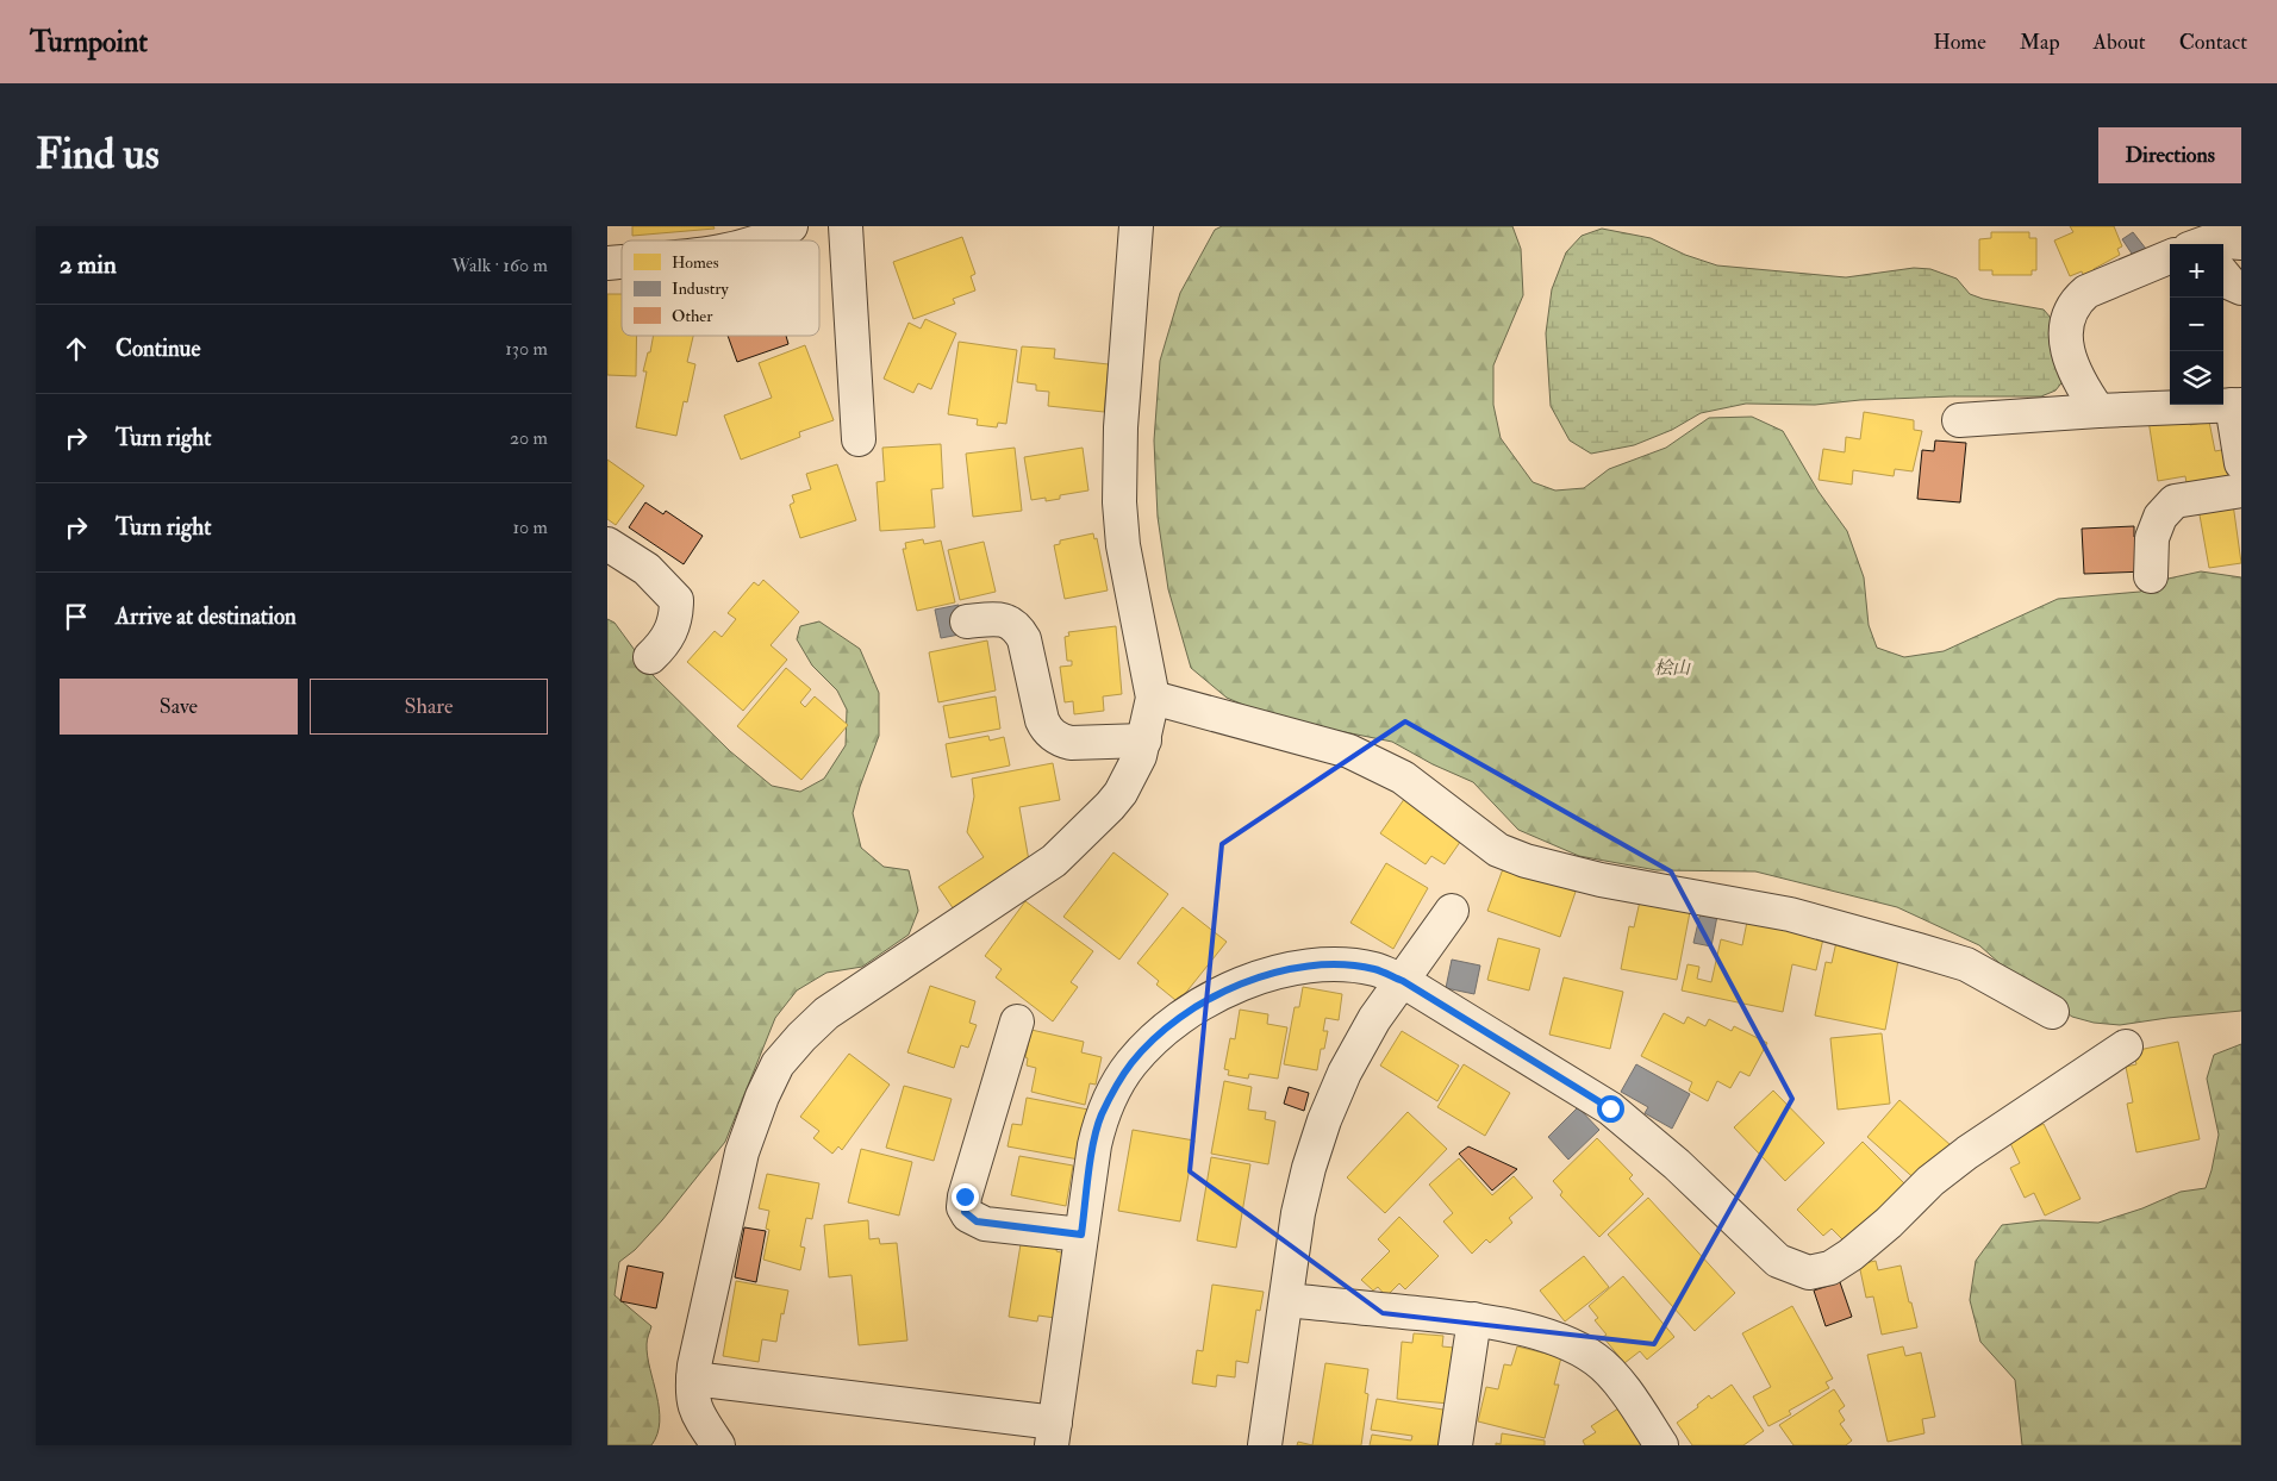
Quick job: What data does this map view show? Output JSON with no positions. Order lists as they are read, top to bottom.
{
  "parks": ["桧山"],
  "legend": ["Homes", "Industry", "Other"],
  "page": {
    "header": "Turnpoint",
    "nav": [
      "Home",
      "Map",
      "About",
      "Contact"
    ],
    "buttons": [
      "Directions",
      ["Save", "Share"]
    ],
    "title": "Find us",
    "heading": ["2 min", "Walk · 160 m"],
    "map_buttons": ["+", "−"],
    "list": [
      ["Continue", "130 m"],
      ["Turn right", "20 m"],
      ["Turn right", "10 m"],
      "Arrive at destination"
    ]
  }
}
